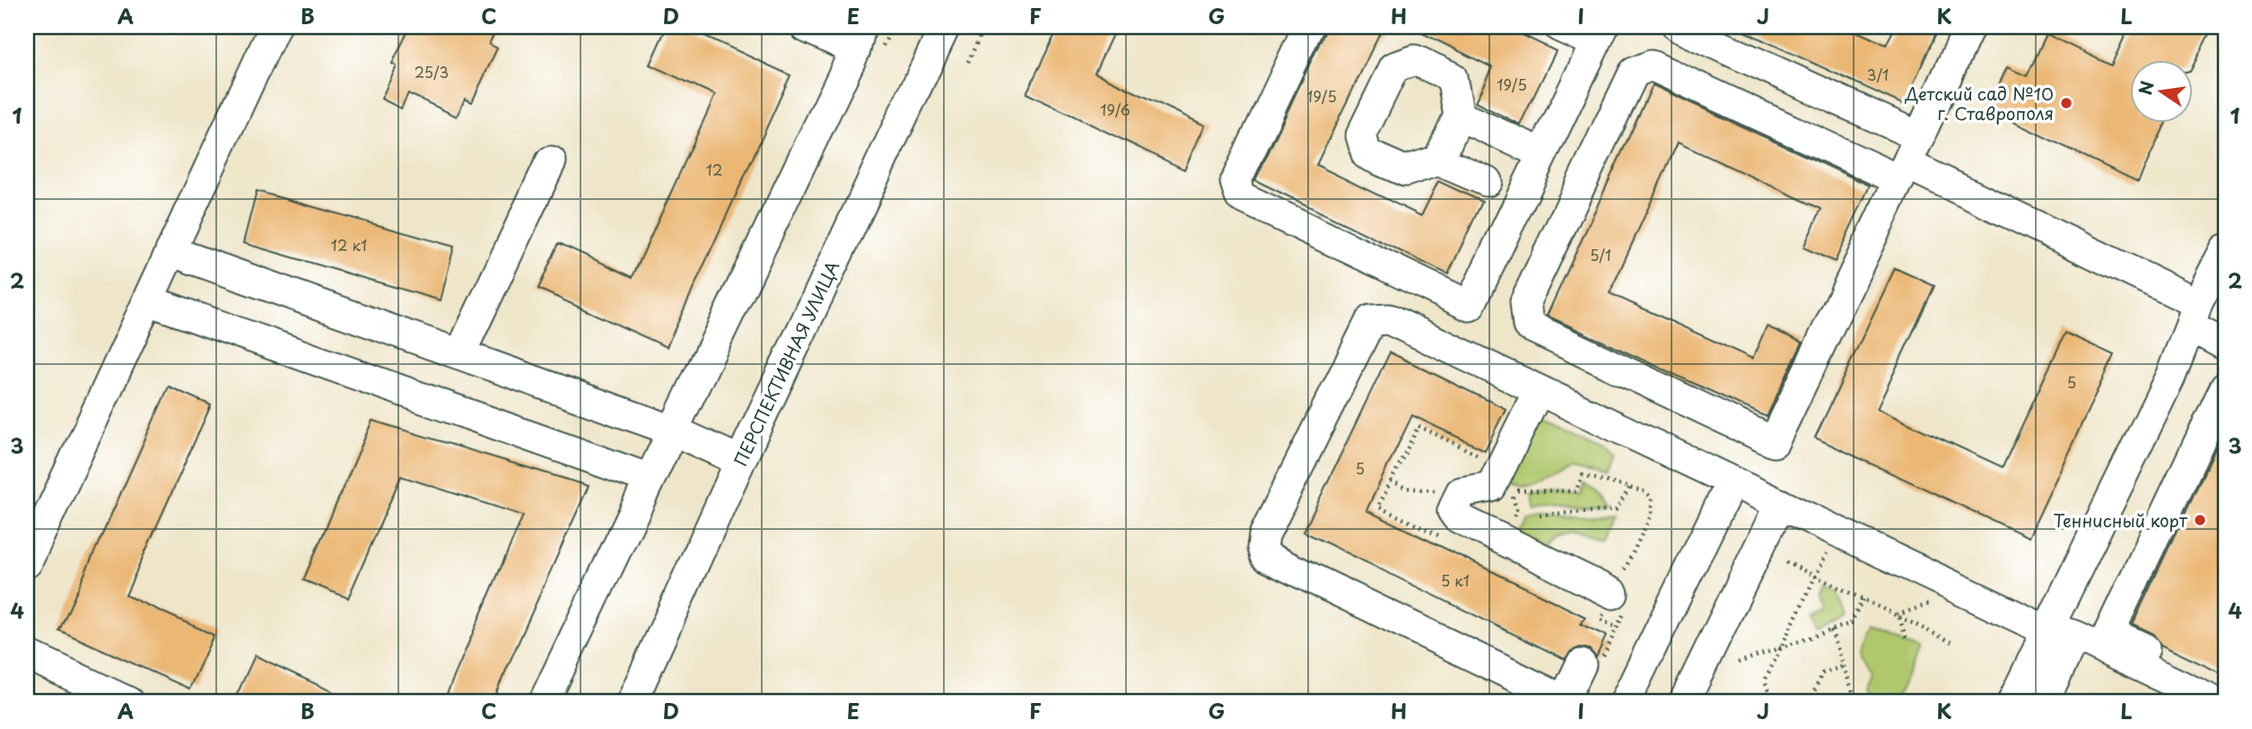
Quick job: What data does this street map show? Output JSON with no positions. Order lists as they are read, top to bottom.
{
  "streets": {
    "street": ["ПЕРСПЕКТИВНАЯ УЛИЦА"]
  },
  "places": ["Детский сад №10 г. Ставрополя", "Теннисный корт"],
  "house_numbers": [
    "25/3",
    "3/1",
    "19/5",
    "19/5",
    "19/6",
    "12",
    "12 к1",
    "5/1",
    "5",
    "5",
    "5 к1"
  ],
  "north": "left",
  "grid": {
    "columns": [
      "A",
      "B",
      "C",
      "D",
      "E",
      "F",
      "G",
      "H",
      "I",
      "J",
      "K",
      "L"
    ],
    "rows": [
      "1",
      "2",
      "3",
      "4"
    ]
  }
}
